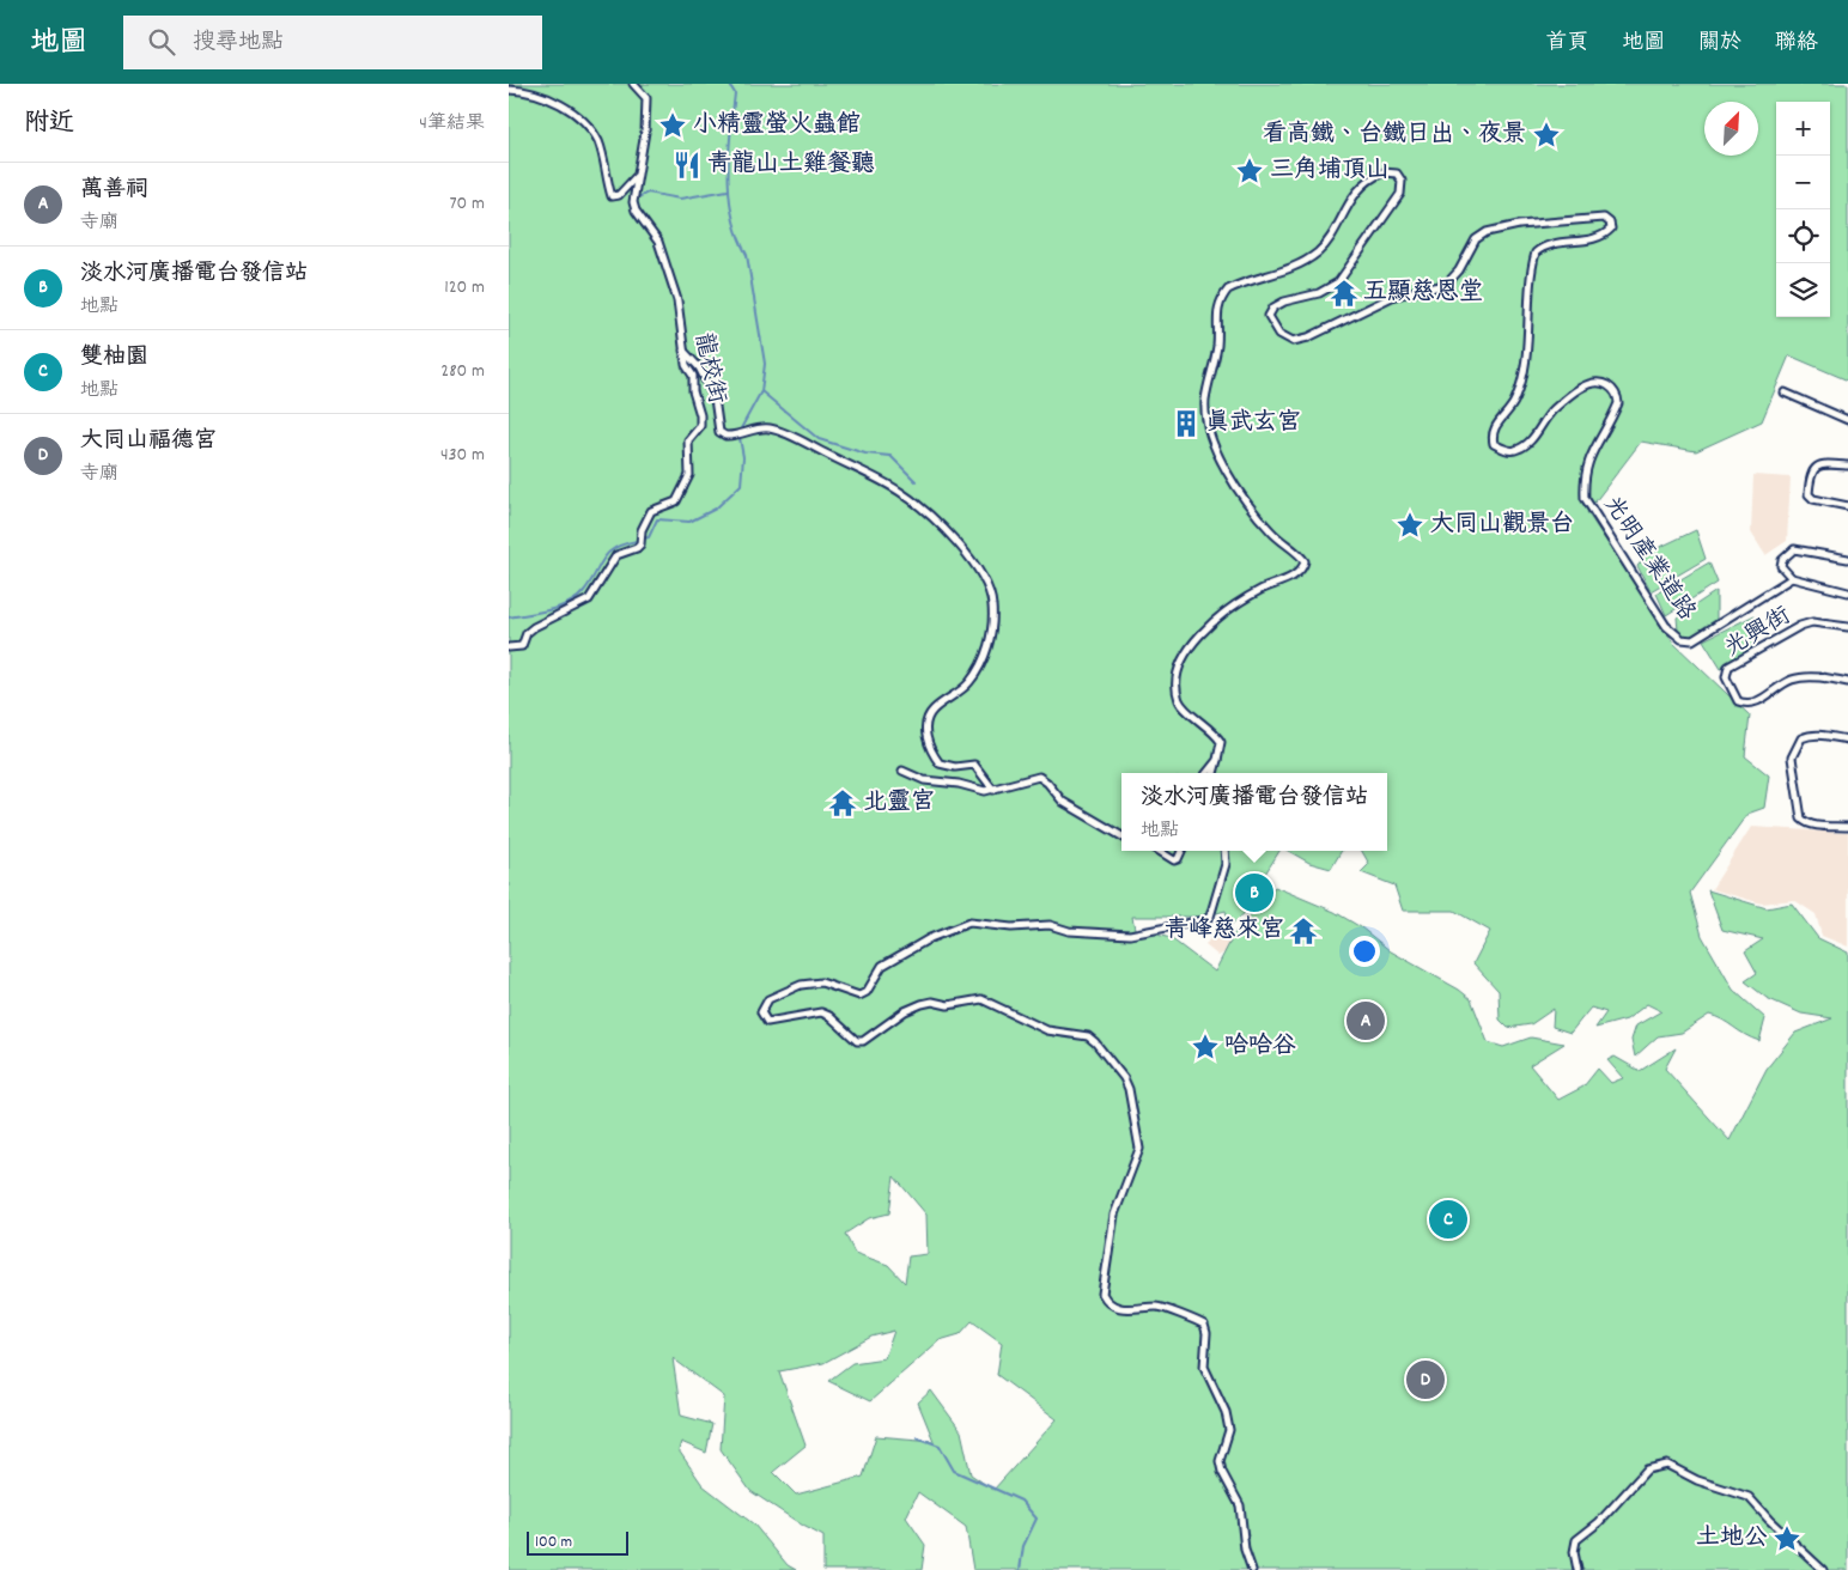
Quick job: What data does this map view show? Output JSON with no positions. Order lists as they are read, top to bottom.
{
  "streets": {
    "street": ["龍校街", "光明產業道路", "光興街"]
  },
  "crossings": [
    ["光明產業道路", "光興街"]
  ],
  "places": {
    "place": [
      "小精靈螢火蟲館",
      "看高鐵、台鐵日出、夜景",
      "三角埔頂山",
      "大同山觀景台",
      "哈哈谷",
      "土地公"
    ],
    "restaurant": ["青龍山土雞餐聽"],
    "temple": ["五顯慈恩堂", "北靈宮", "青峰慈來宮"],
    "building": ["真武玄宮"]
  },
  "scale_bar": "100 m",
  "north": "top right",
  "page": {
    "header": "地圖",
    "search": "搜尋地點",
    "nav": [
      "首頁",
      "地圖",
      "關於",
      "聯絡"
    ],
    "heading": ["附近", "4筆結果"],
    "map_buttons": ["+", "−"],
    "list": [
      {
        "mark": "A",
        "name": "萬善祠",
        "note": "寺廟",
        "value": "70 m"
      },
      {
        "mark": "B",
        "name": "淡水河廣播電台發信站",
        "note": "地點",
        "value": "120 m"
      },
      {
        "mark": "C",
        "name": "雙柚園",
        "note": "地點",
        "value": "280 m"
      },
      {
        "mark": "D",
        "name": "大同山福德宮",
        "note": "寺廟",
        "value": "430 m"
      }
    ],
    "popup": ["淡水河廣播電台發信站", "地點"],
    "pins": [
      "B",
      "A",
      "C",
      "D"
    ],
    "scale": "100 m"
  }
}
